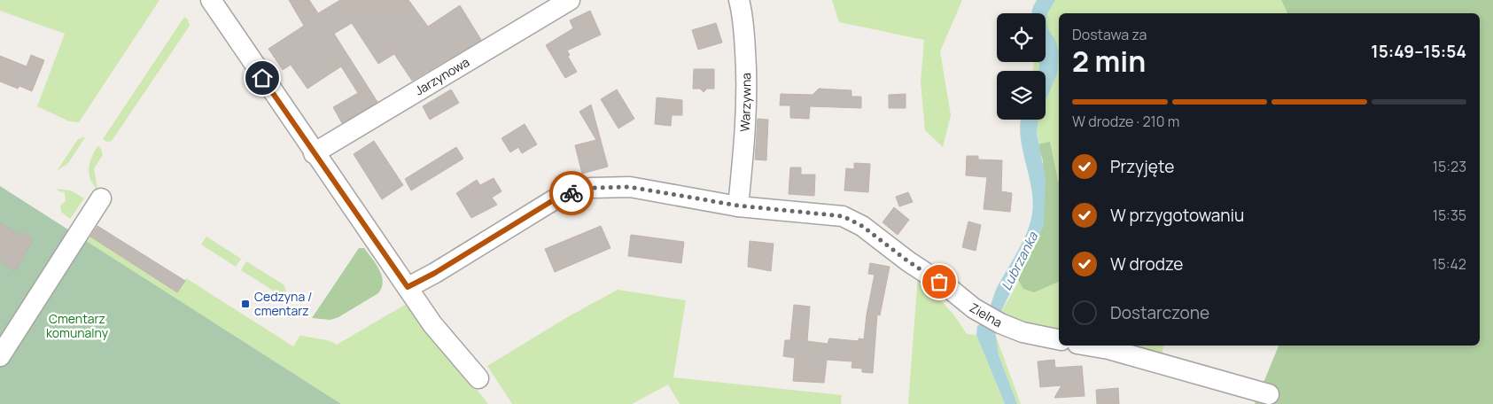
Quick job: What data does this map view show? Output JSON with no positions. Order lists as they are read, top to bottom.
{
  "streets": {
    "street": ["Jarzynowa", "Warzywna", "Zielna"]
  },
  "crossings": [
    ["Warzywna", "Zielna"]
  ],
  "water": ["Lubrzanka"],
  "parks": ["Cmentarz komunalny"],
  "places": {
    "transit": ["Cedzyna / cmentarz"]
  },
  "page": {
    "heading": ["2 min", "Dostawa za", "15:49–15:54"],
    "bar": "W drodze · 210 m",
    "list": [
      ["Przyjęte", "15:23"],
      ["W przygotowaniu", "15:35"],
      ["W drodze", "15:42"],
      "Dostarczone"
    ]
  }
}
